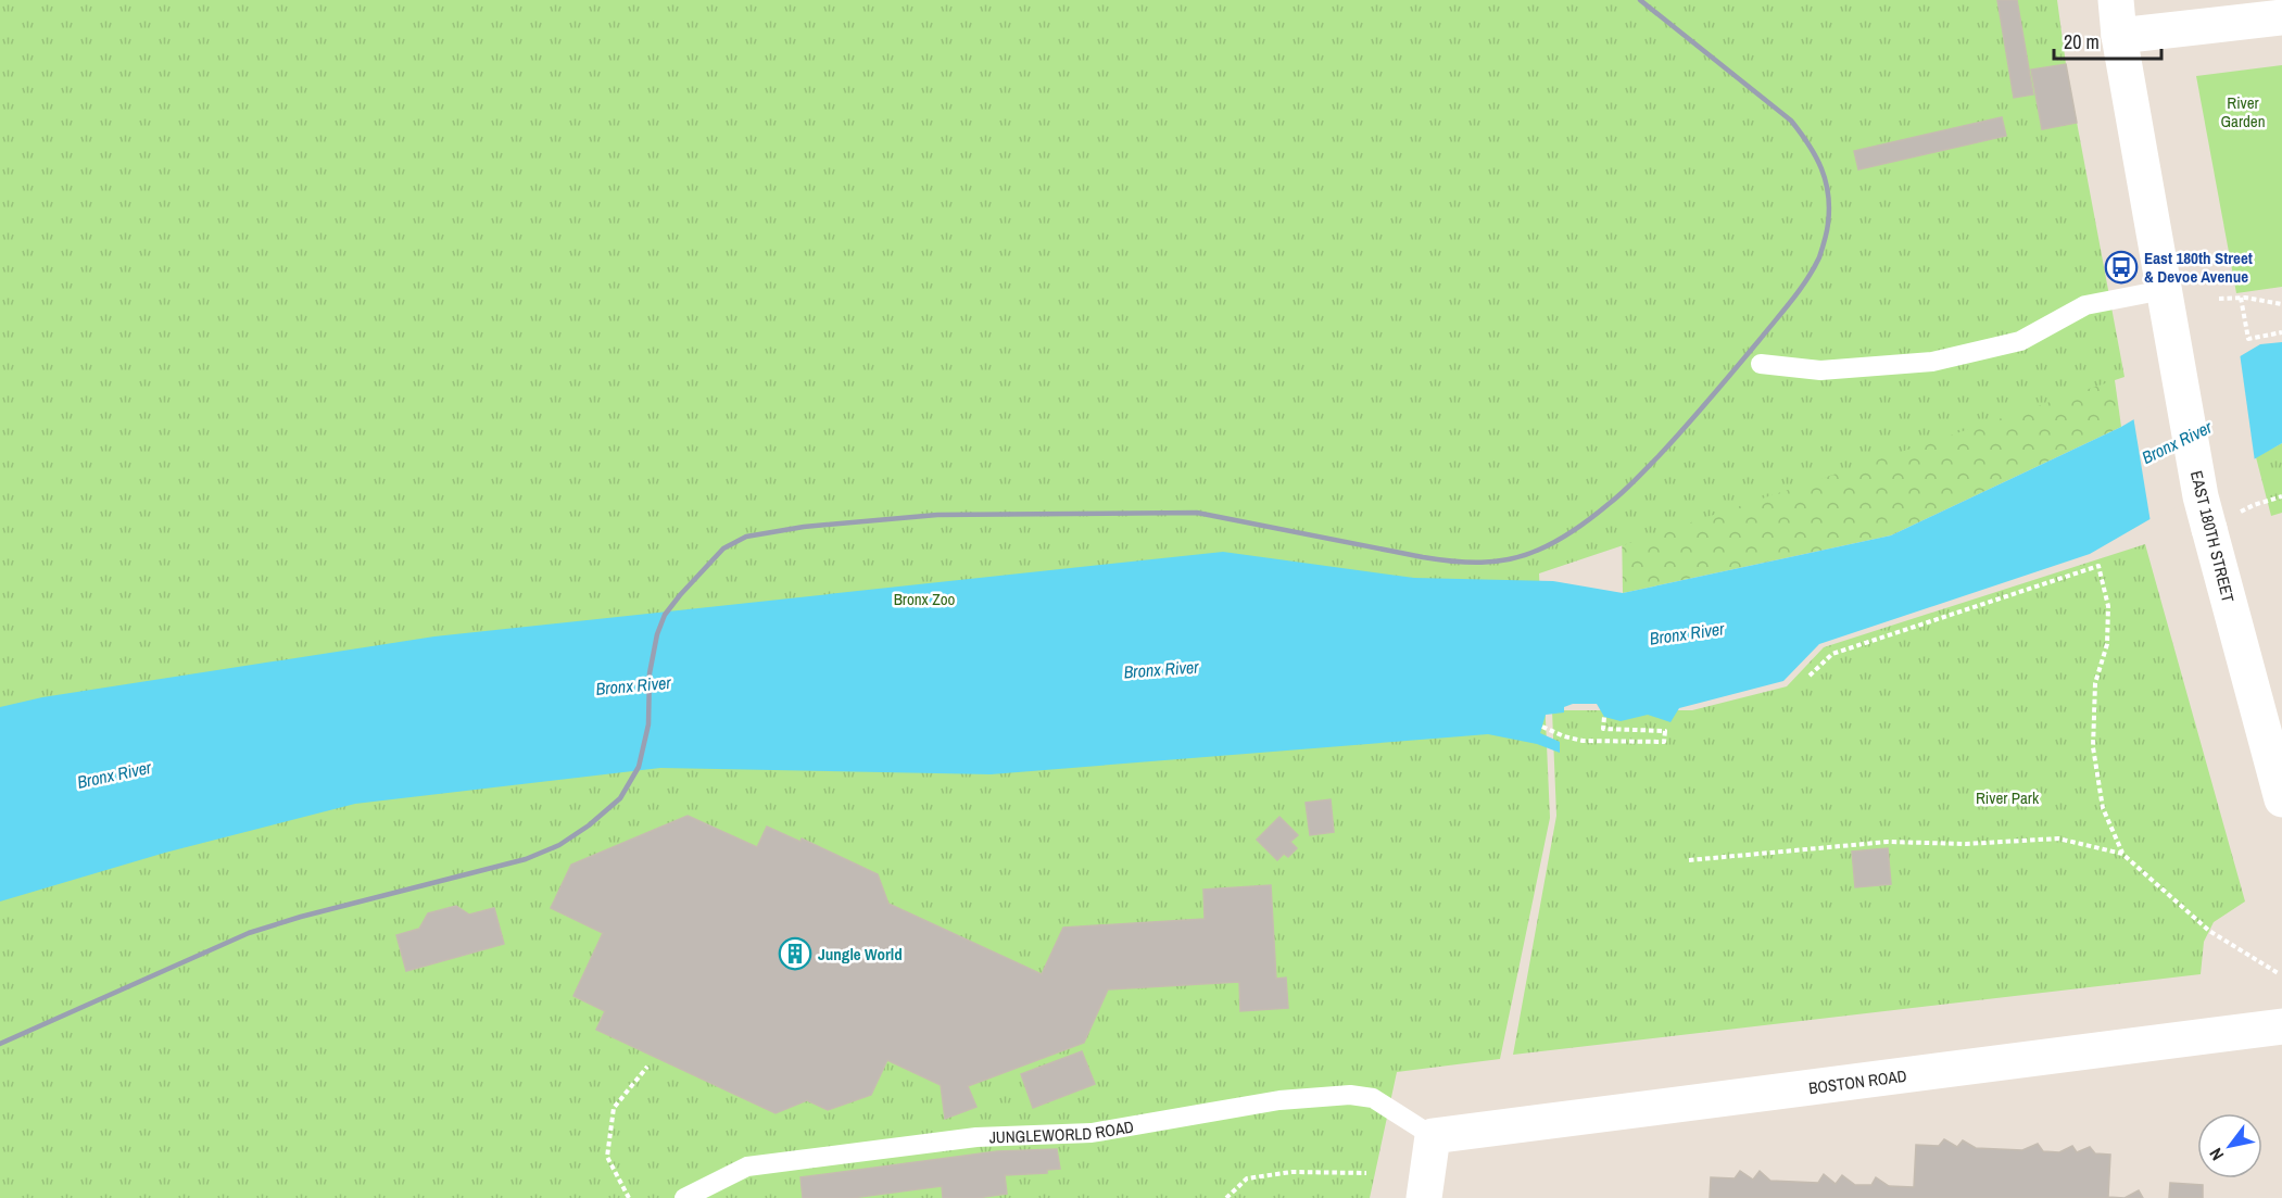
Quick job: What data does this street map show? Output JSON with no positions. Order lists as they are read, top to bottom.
{
  "streets": {
    "street": ["EAST 180TH STREET", "BOSTON ROAD"],
    "lane": ["JUNGLEWORLD ROAD"]
  },
  "crossings": [
    ["BOSTON ROAD", "JUNGLEWORLD ROAD"]
  ],
  "water": ["Bronx River"],
  "parks": ["River Garden", "Bronx Zoo", "River Park"],
  "places": {
    "bus stop": ["East 180th Street & Devoe Avenue"],
    "building": ["Jungle World"]
  },
  "scale_bar": "20 m",
  "north": "bottom left"
}
